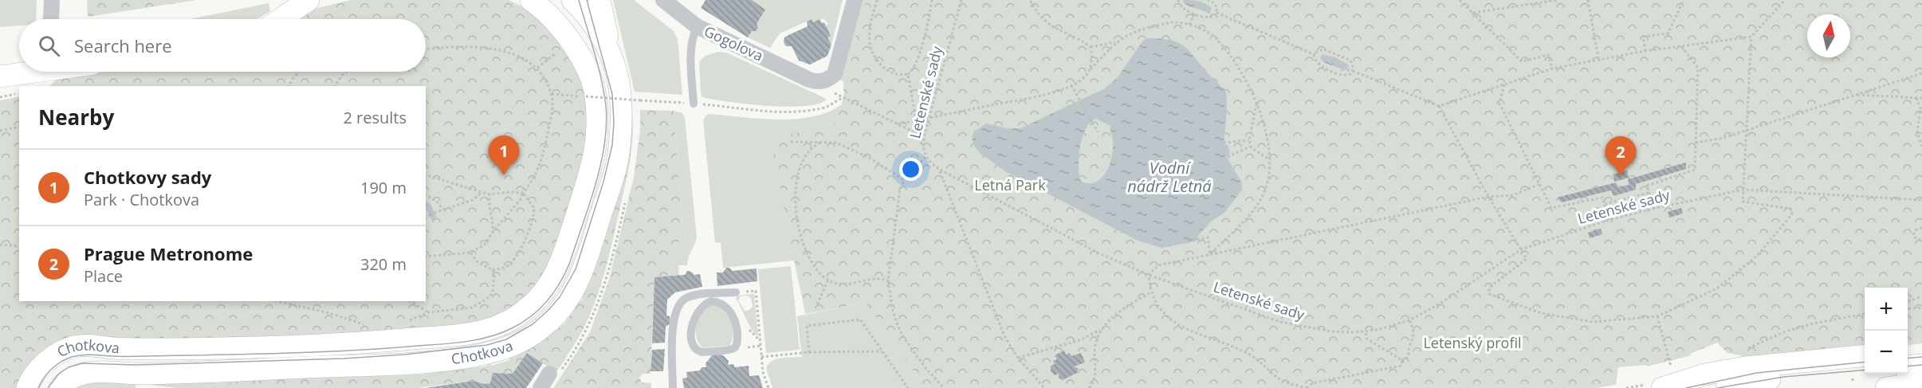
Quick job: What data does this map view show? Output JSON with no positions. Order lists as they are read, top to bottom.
{
  "streets": {
    "main road": ["Chotkova"],
    "street": ["Gogolova"],
    "path": ["Letenské sady"]
  },
  "water": ["Vodní nádrž Letná"],
  "parks": ["Letná Park", "Letenský profil"],
  "north": "top",
  "page": {
    "search": "Search here",
    "heading": ["Nearby", "2 results"],
    "pins": ["1", "2"],
    "list": [
      {
        "mark": "1",
        "name": "Chotkovy sady",
        "note": "Park · Chotkova",
        "value": "190 m"
      },
      {
        "mark": "2",
        "name": "Prague Metronome",
        "note": "Place",
        "value": "320 m"
      }
    ],
    "map_buttons": ["+", "−"]
  }
}
